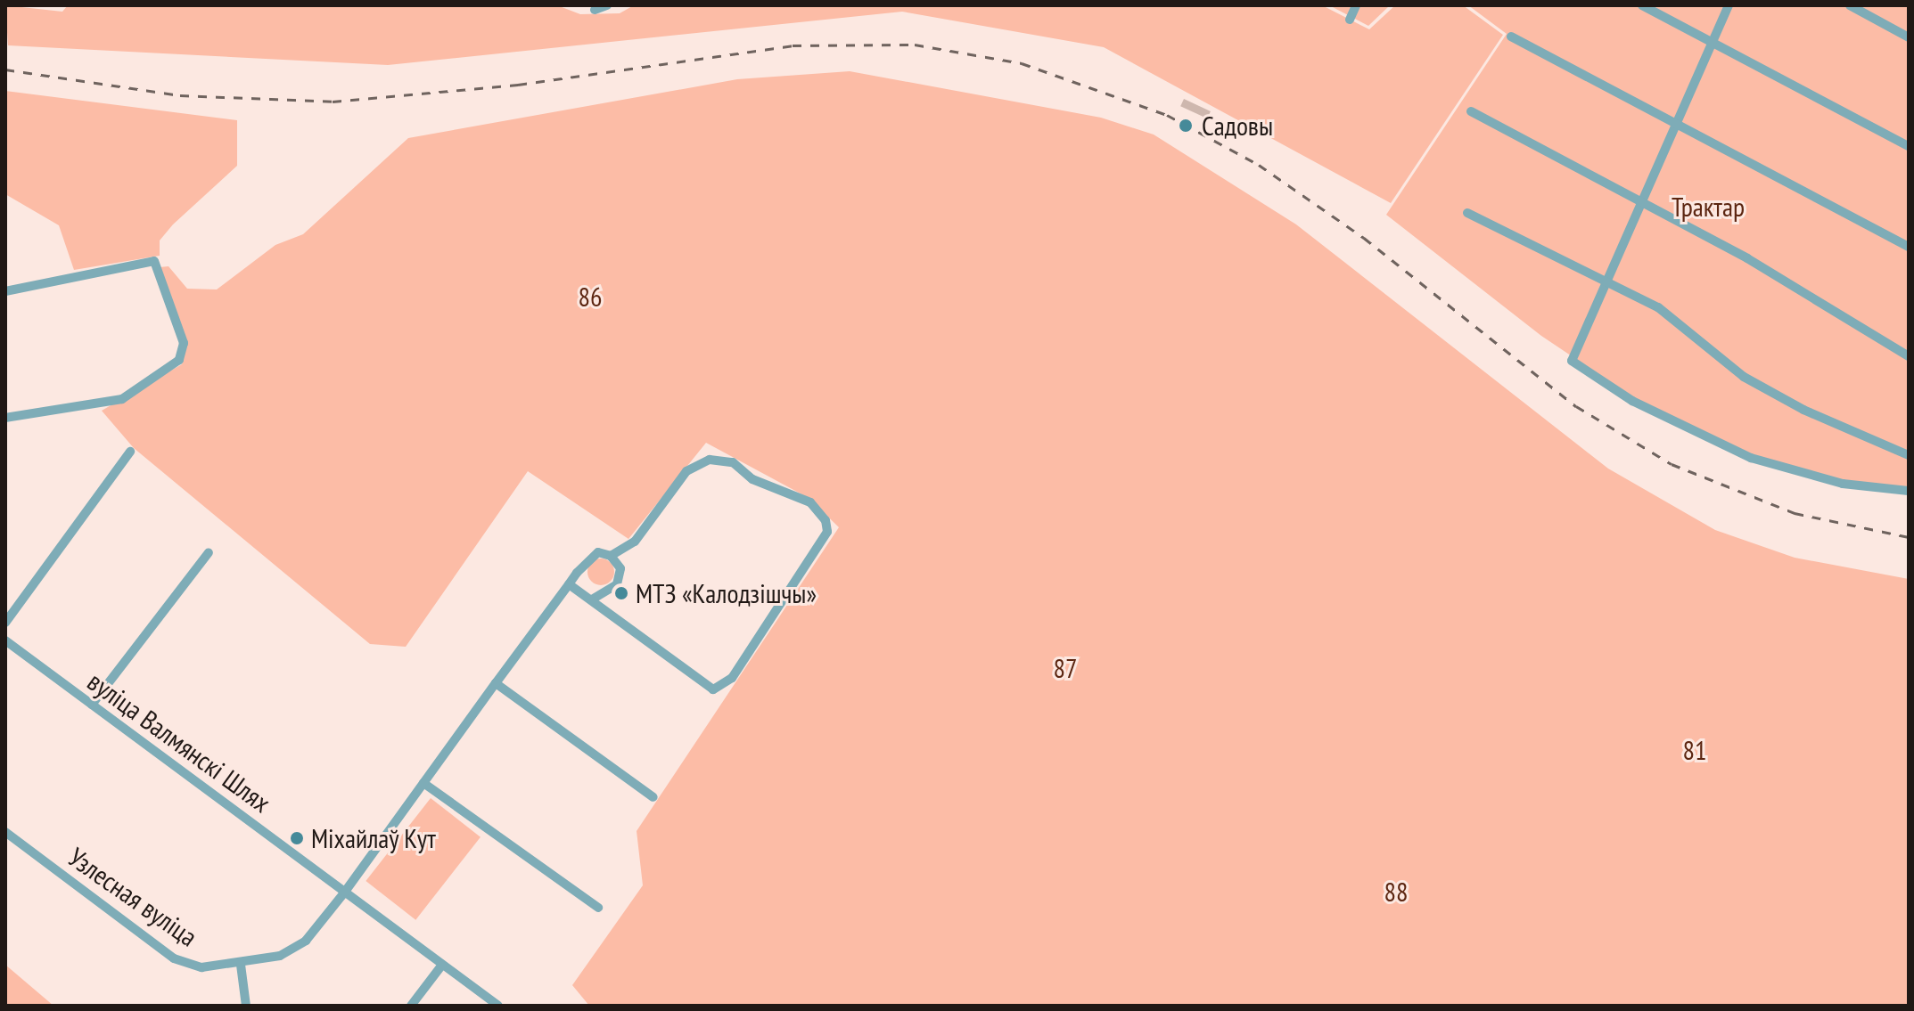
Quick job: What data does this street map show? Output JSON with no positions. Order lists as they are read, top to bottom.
{
  "streets": {
    "street": ["вуліца Валмянскі Шлях", "Узлесная вуліца"]
  },
  "crossings": [
    ["вуліца Валмянскі Шлях", "Узлесная вуліца"]
  ],
  "parks": [
    "Трактар",
    "86",
    "87",
    "81",
    "88"
  ],
  "places": ["Садовы", "МТЗ «Калодзішчы»", "Міхайлаў Кут"]
}
